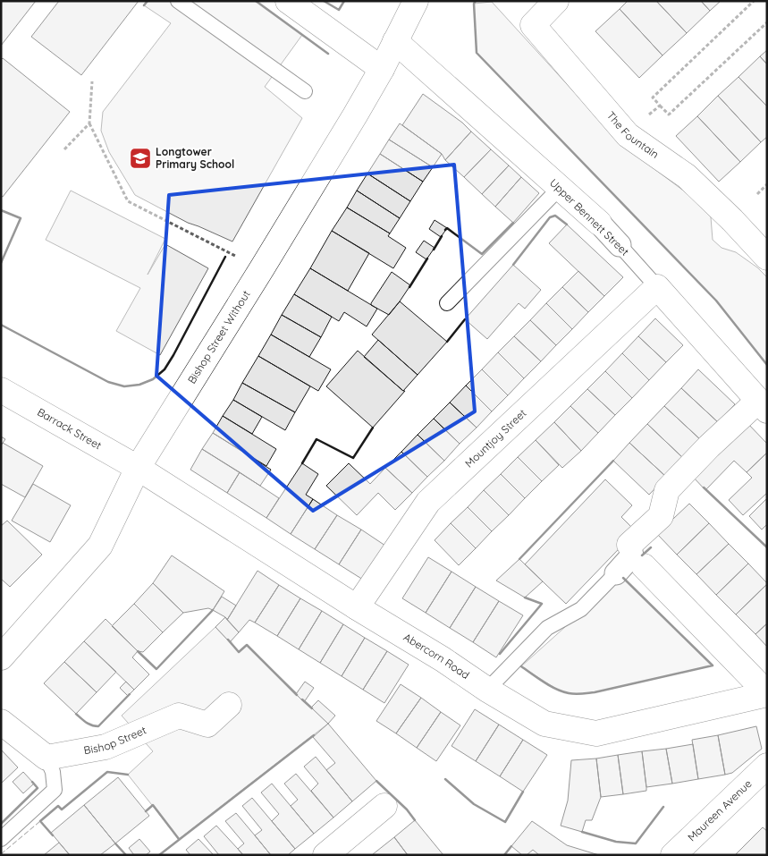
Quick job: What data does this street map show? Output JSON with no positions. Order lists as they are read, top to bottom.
{
  "streets": {
    "street": [
      "The Fountain",
      "Upper Bennett Street",
      "Bishop Street Without",
      "Barrack Street",
      "Mountjoy Street",
      "Abercorn Road",
      "Bishop Street",
      "Maureen Avenue"
    ]
  },
  "crossings": [
    ["Upper Bennett Street", "Bishop Street Without"],
    ["Upper Bennett Street", "Mountjoy Street"],
    ["Bishop Street Without", "Barrack Street"],
    ["Bishop Street Without", "Abercorn Road"],
    ["Barrack Street", "Abercorn Road"],
    ["Mountjoy Street", "Abercorn Road"]
  ],
  "places": {
    "school or university": ["Longtower Primary School"]
  }
}
